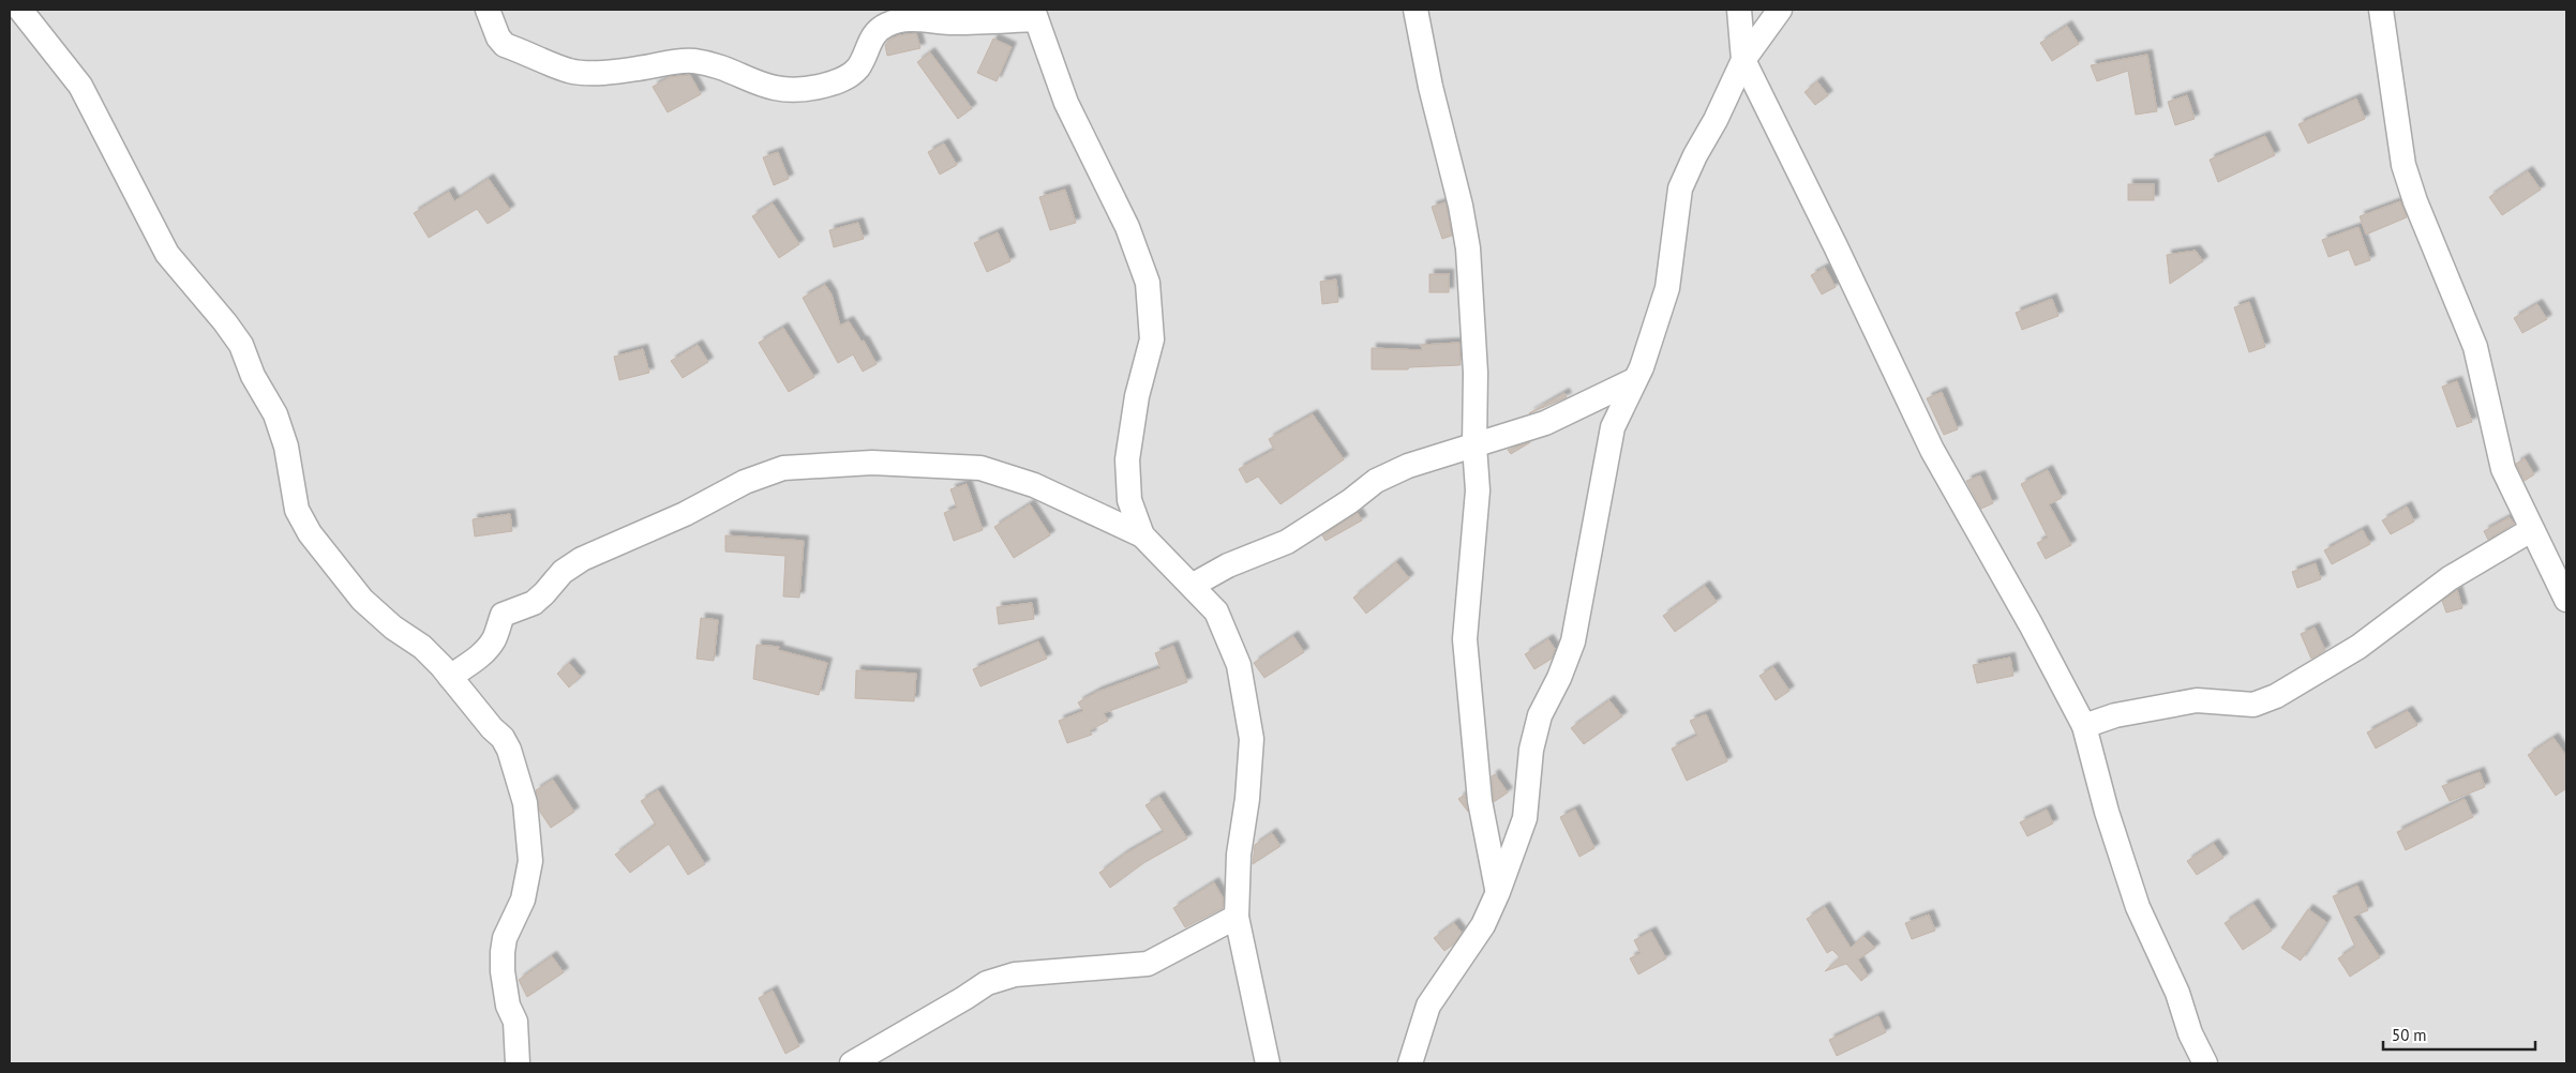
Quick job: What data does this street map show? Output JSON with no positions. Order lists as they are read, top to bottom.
{
  "scale_bar": "50 m"
}
